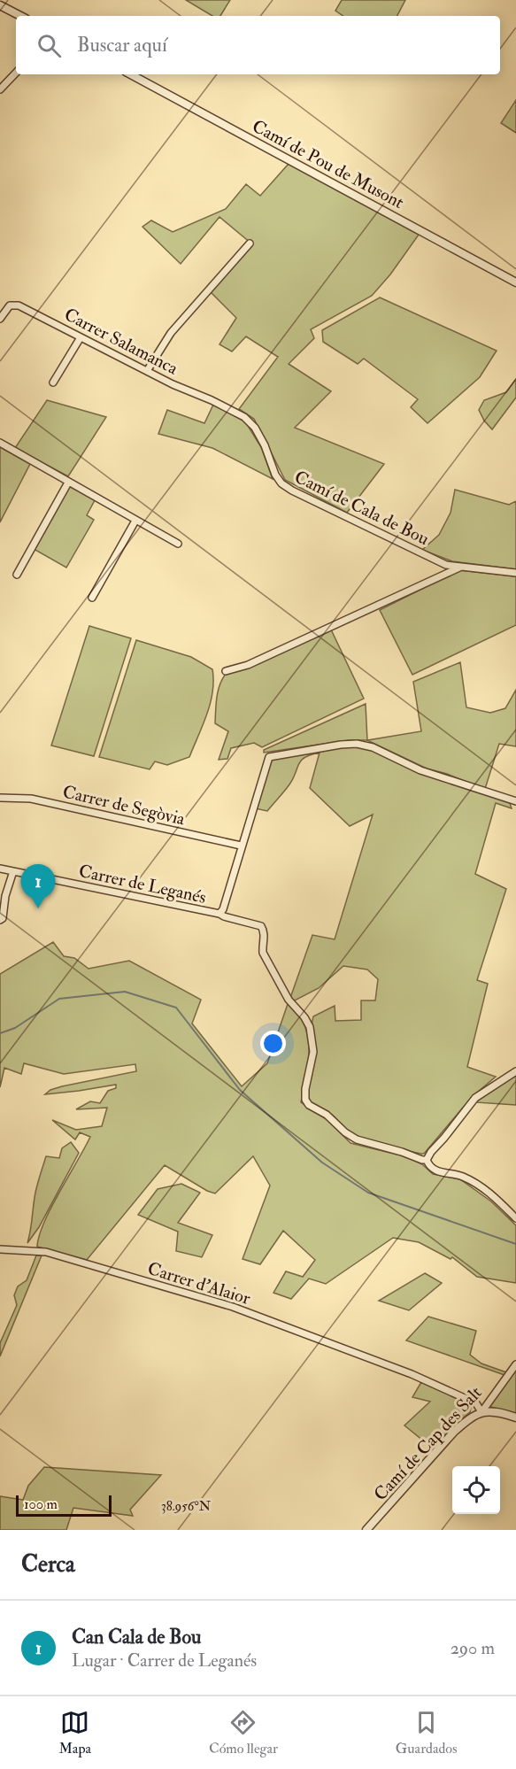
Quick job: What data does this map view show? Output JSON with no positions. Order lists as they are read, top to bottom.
{
  "streets": {
    "street": [
      "Camí de Pou de Musont",
      "Carrer Salamanca",
      "Camí de Cala de Bou",
      "Carrer de Segòvia",
      "Carrer de Leganés",
      "Carrer d'Alaior",
      "Camí de Cap des Salt"
    ]
  },
  "crossings": [
    ["Carrer Salamanca", "Camí de Cala de Bou"],
    ["Carrer d'Alaior", "Camí de Cap des Salt"]
  ],
  "scale_bar": "100 m",
  "page": {
    "search": "Buscar aquí",
    "pins": "1",
    "scale": "100 m",
    "heading": "Cerca",
    "list": [
      {
        "mark": "1",
        "name": "Can Cala de Bou",
        "note": "Lugar · Carrer de Leganés",
        "value": "290 m"
      }
    ],
    "nav": ["Mapa", "Cómo llegar", "Guardados"]
  },
  "coordinates": ["38.956°N"]
}
